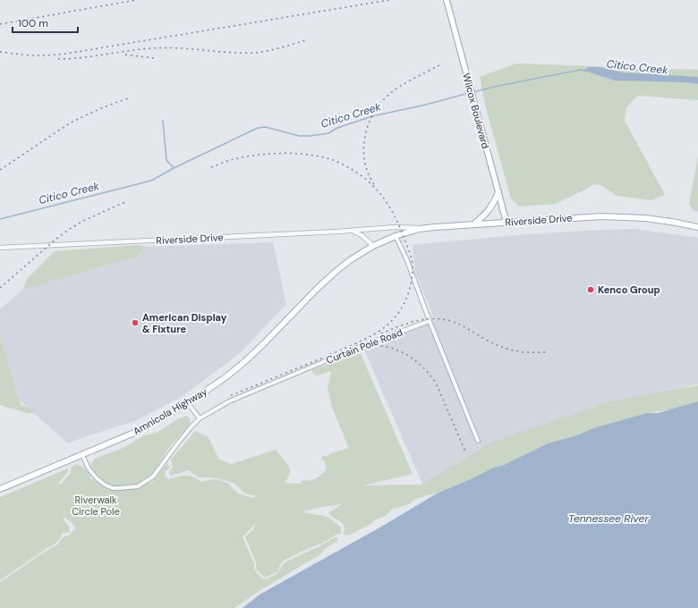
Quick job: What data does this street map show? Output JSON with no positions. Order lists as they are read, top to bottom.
{
  "streets": {
    "main road": ["Wilcox Boulevard", "Riverside Drive", "Amnicola Highway"],
    "street": ["Curtain Pole Road"]
  },
  "crossings": [
    ["Wilcox Boulevard", "Riverside Drive"],
    ["Riverside Drive", "Amnicola Highway"],
    ["Curtain Pole Road", "Amnicola Highway"]
  ],
  "water": ["Citico Creek", "Tennessee River"],
  "parks": ["Riverwalk Circle Pole"],
  "places": ["Kenco Group", "American Display & Fixture"],
  "scale_bar": "100 m"
}
